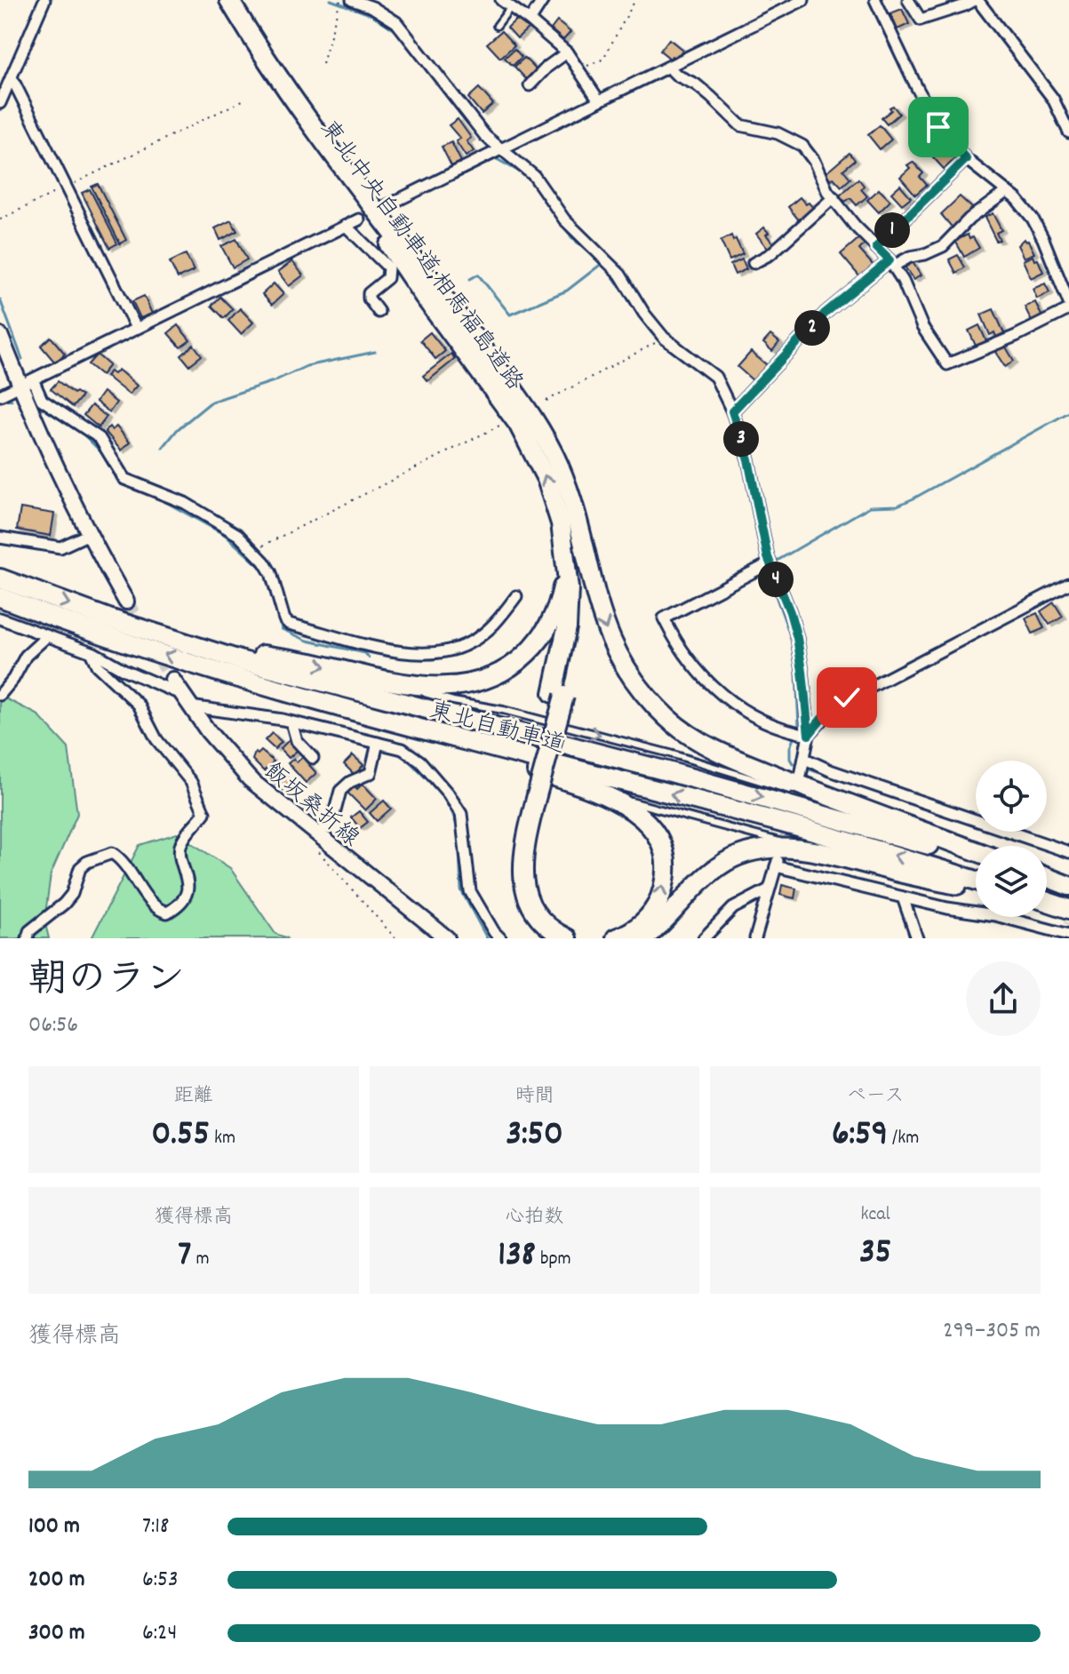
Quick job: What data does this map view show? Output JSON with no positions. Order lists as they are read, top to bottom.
{
  "streets": {
    "highway": ["東北中央自動車道;相馬福島道路", "東北自動車道"],
    "main road": ["飯坂桑折線"]
  },
  "page": {
    "pins": [
      "1",
      "2",
      "3",
      "4"
    ],
    "heading": ["朝のラン", "06:56"],
    "stats": [
      ["距離", "0.55 km"],
      ["時間", "3:50"],
      ["ペース", "6:59 /km"],
      ["獲得標高", "7 m"],
      ["心拍数", "138 bpm"],
      ["kcal", "35"]
    ],
    "chart": ["獲得標高", "299–305 m"],
    "list": [
      {
        "name": "100 m",
        "note": "7:18"
      },
      {
        "name": "200 m",
        "note": "6:53"
      },
      {
        "name": "300 m",
        "note": "6:24"
      }
    ]
  }
}
